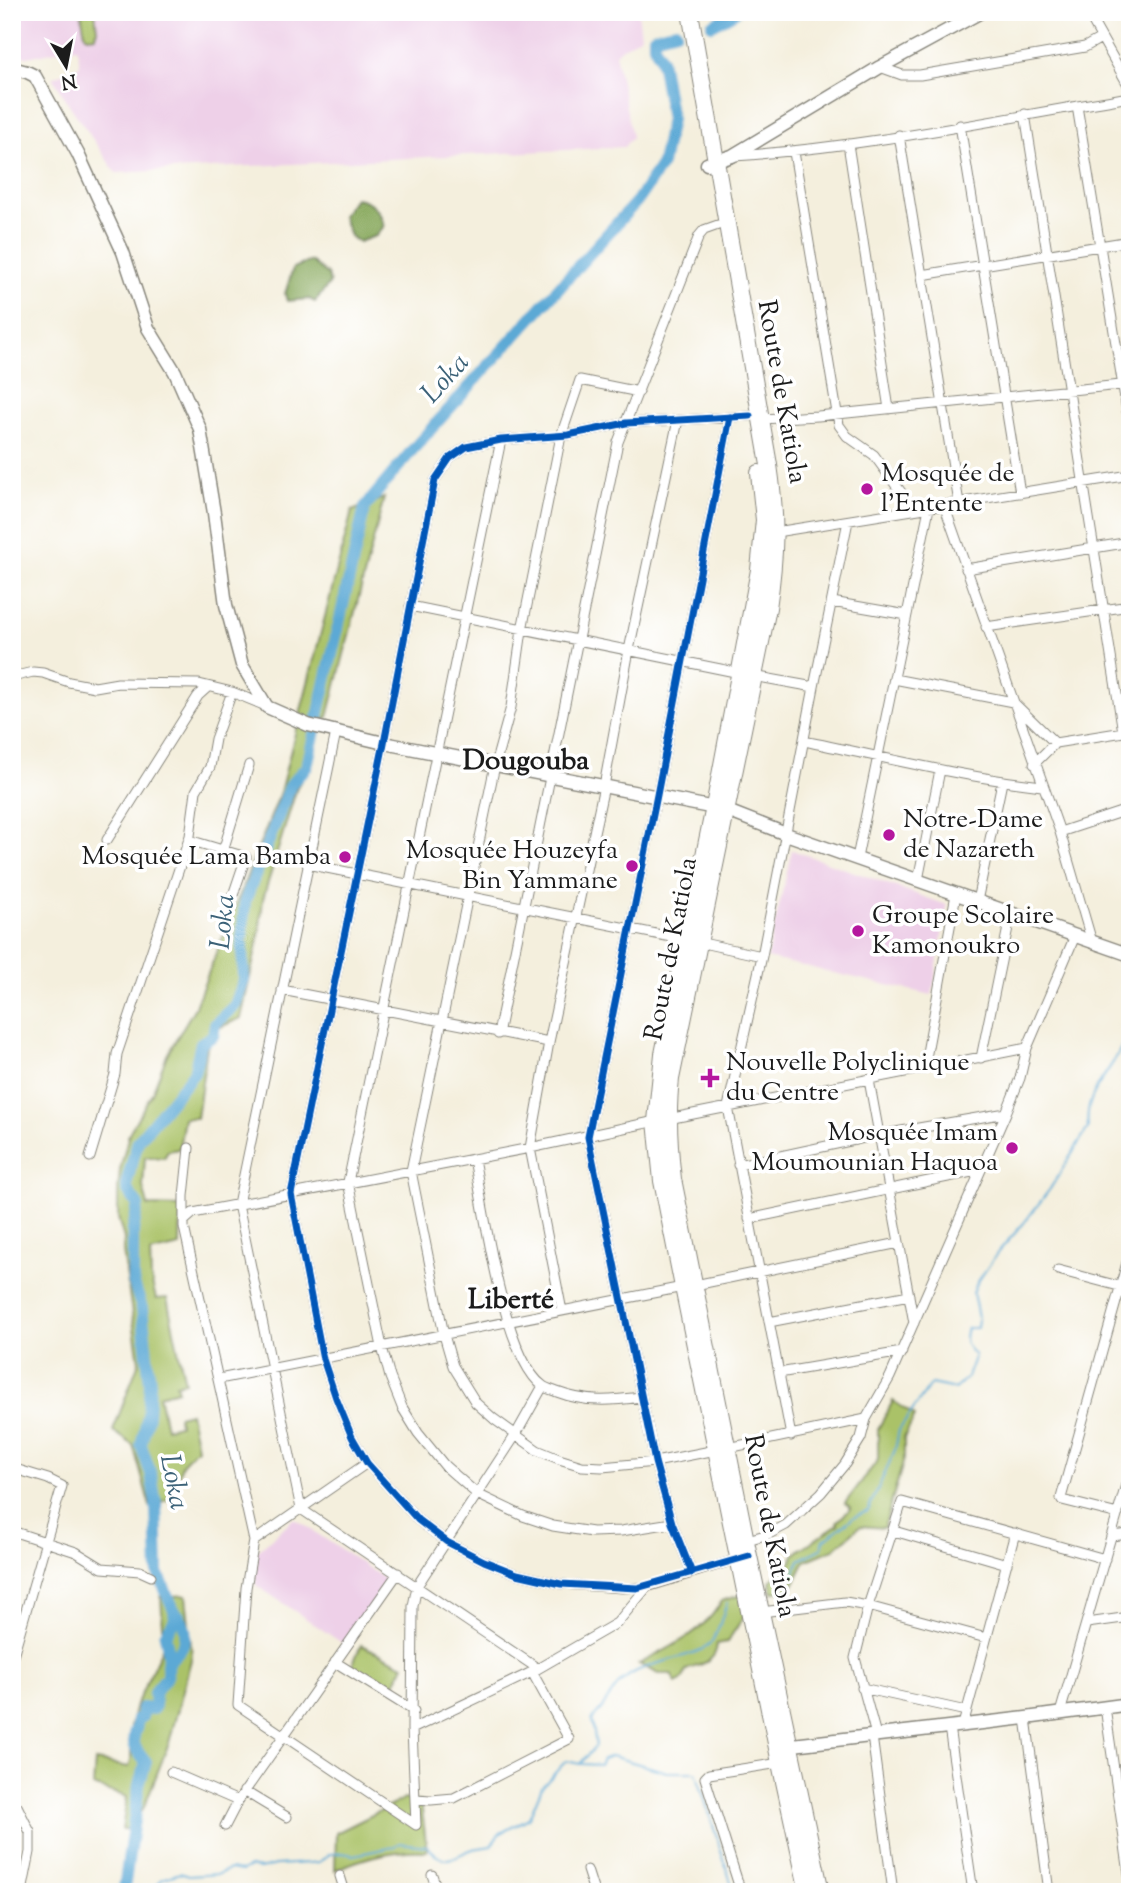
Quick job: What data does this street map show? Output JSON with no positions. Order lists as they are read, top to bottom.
{
  "streets": {
    "highway": ["Route de Katiola"]
  },
  "districts": ["Dougouba", "Liberté"],
  "water": ["Loka"],
  "places": {
    "other": [
      "Mosquée de l'Entente",
      "Notre-Dame de Nazareth",
      "Mosquée Lama Bamba",
      "Mosquée Houzeyfa Bin Yammane",
      "Groupe Scolaire Kamonoukro",
      "Mosquée Imam Moumounian Haquoa"
    ],
    "health": ["Nouvelle Polyclinique du Centre"]
  },
  "north": "bottom"
}
